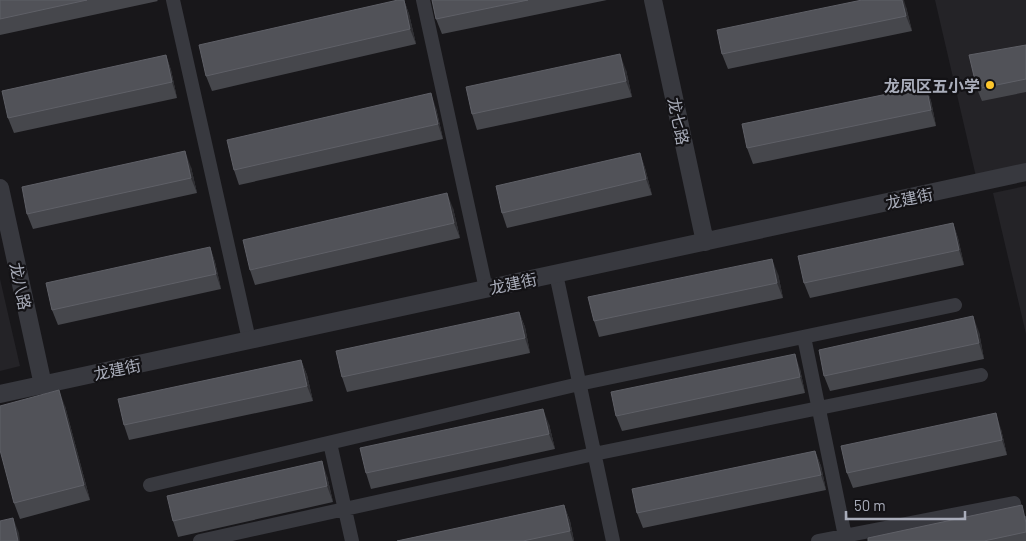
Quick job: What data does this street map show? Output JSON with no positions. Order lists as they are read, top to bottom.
{
  "streets": {
    "street": ["龙七路", "龙建街", "龙八路"]
  },
  "crossings": [
    ["龙七路", "龙建街"],
    ["龙建街", "龙八路"]
  ],
  "places": ["龙凤区五小学"],
  "scale_bar": "50 m"
}
